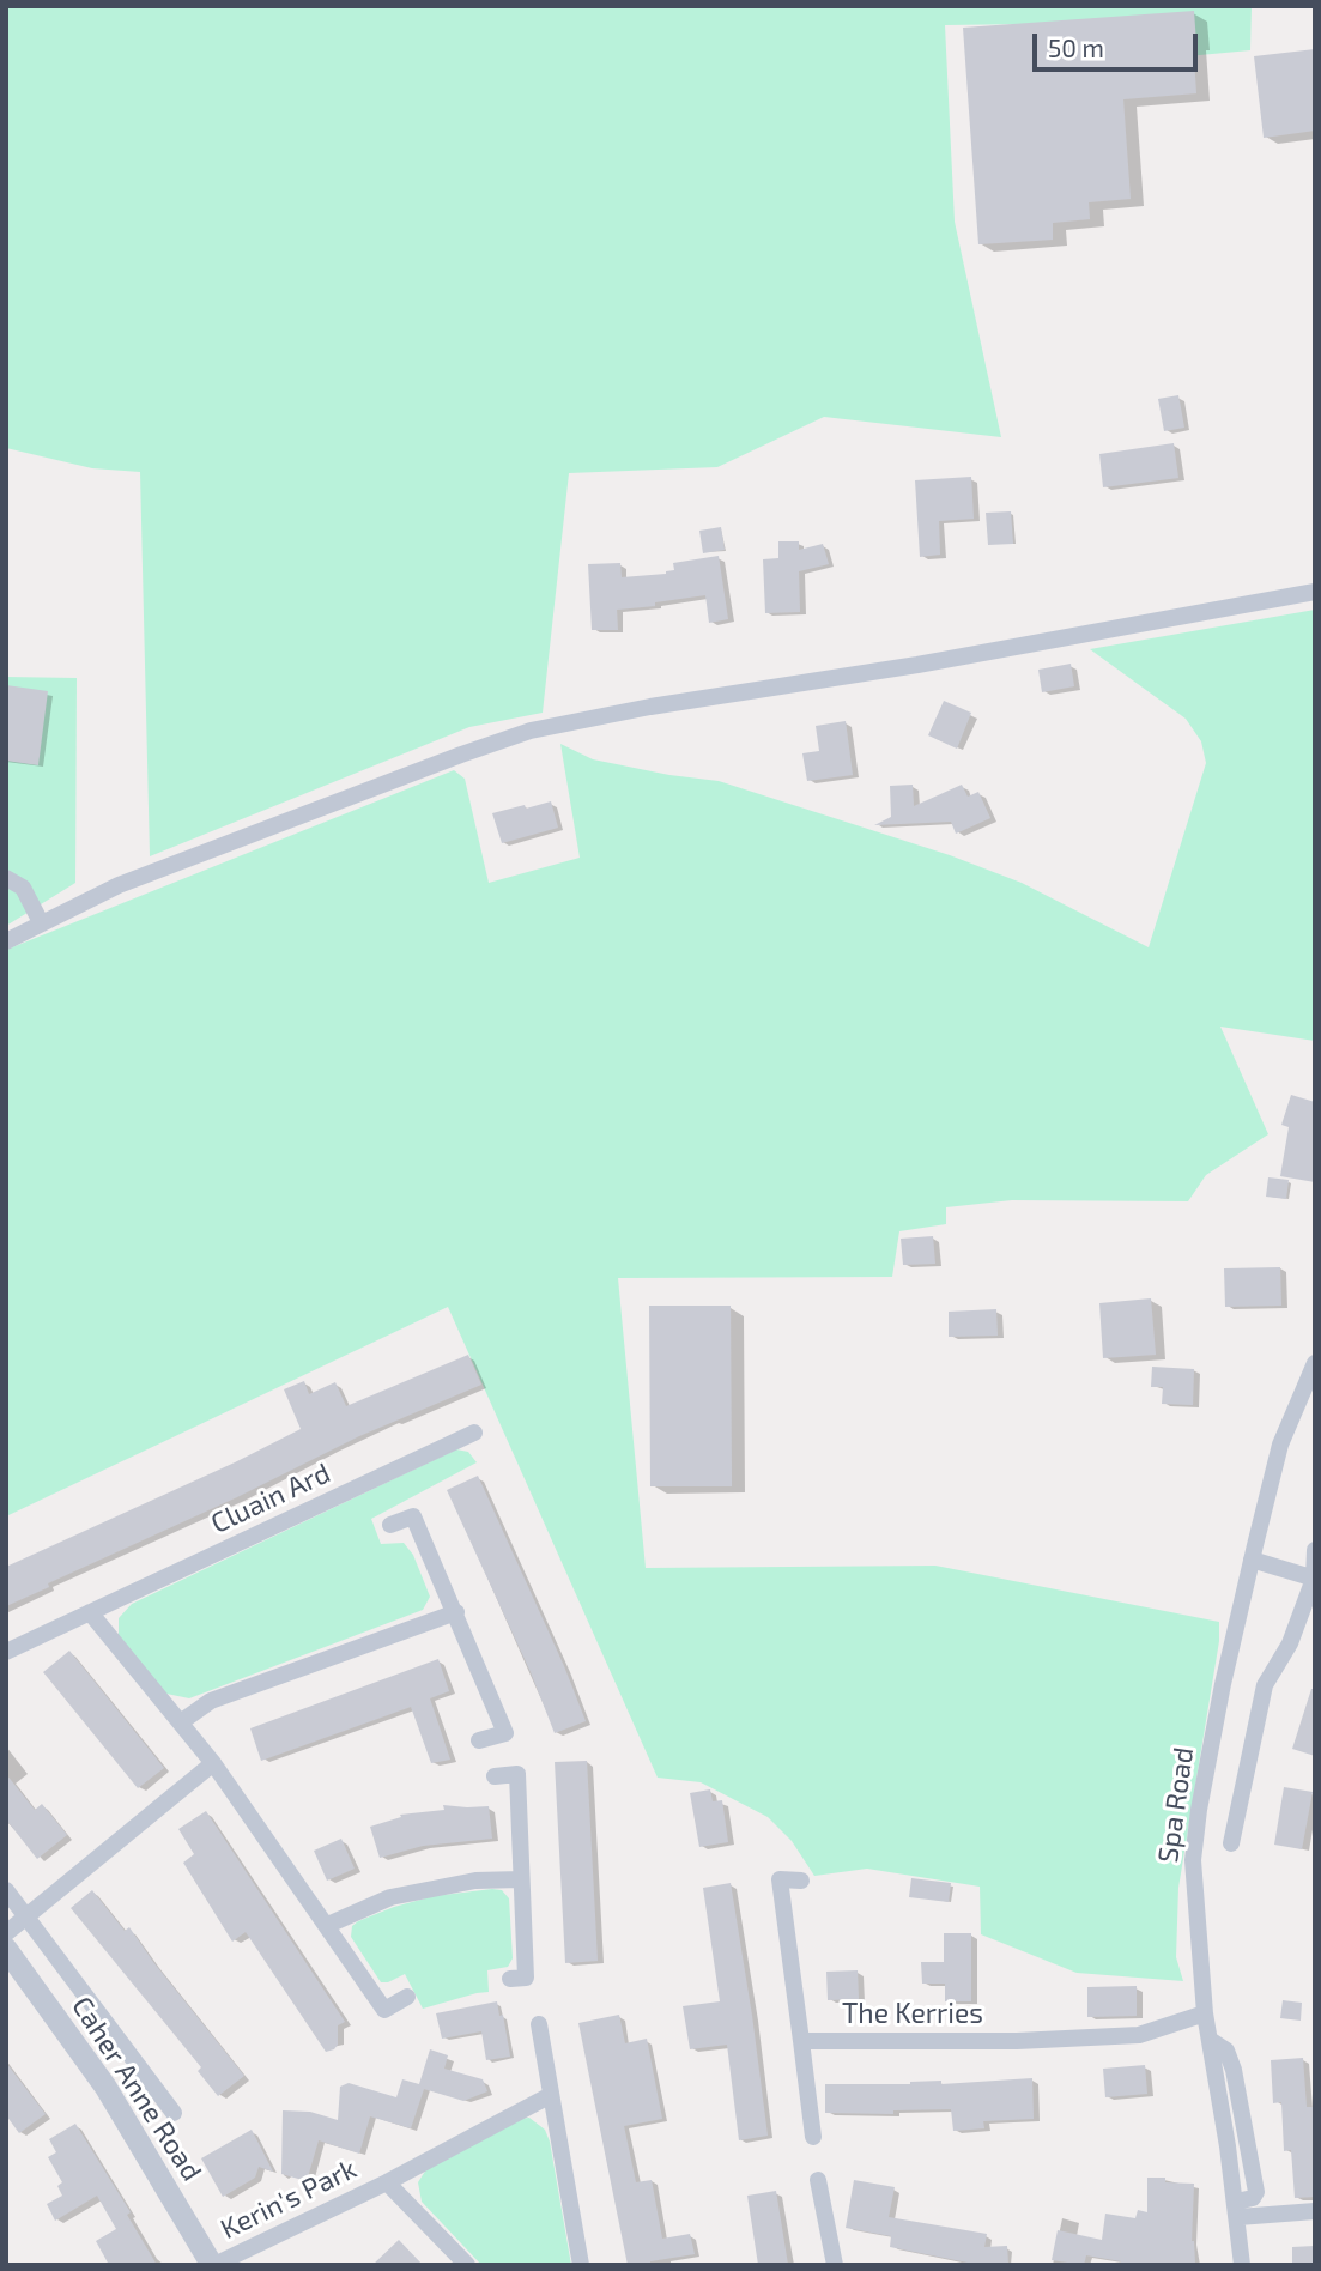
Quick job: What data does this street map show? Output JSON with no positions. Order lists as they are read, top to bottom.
{
  "streets": {
    "street": [
      "Cluain Ard",
      "Spa Road",
      "The Kerries",
      "Caher Anne Road",
      "Kerin's Park"
    ]
  },
  "crossings": [
    ["Spa Road", "The Kerries"],
    ["Caher Anne Road", "Kerin's Park"]
  ],
  "scale_bar": "50 m"
}
